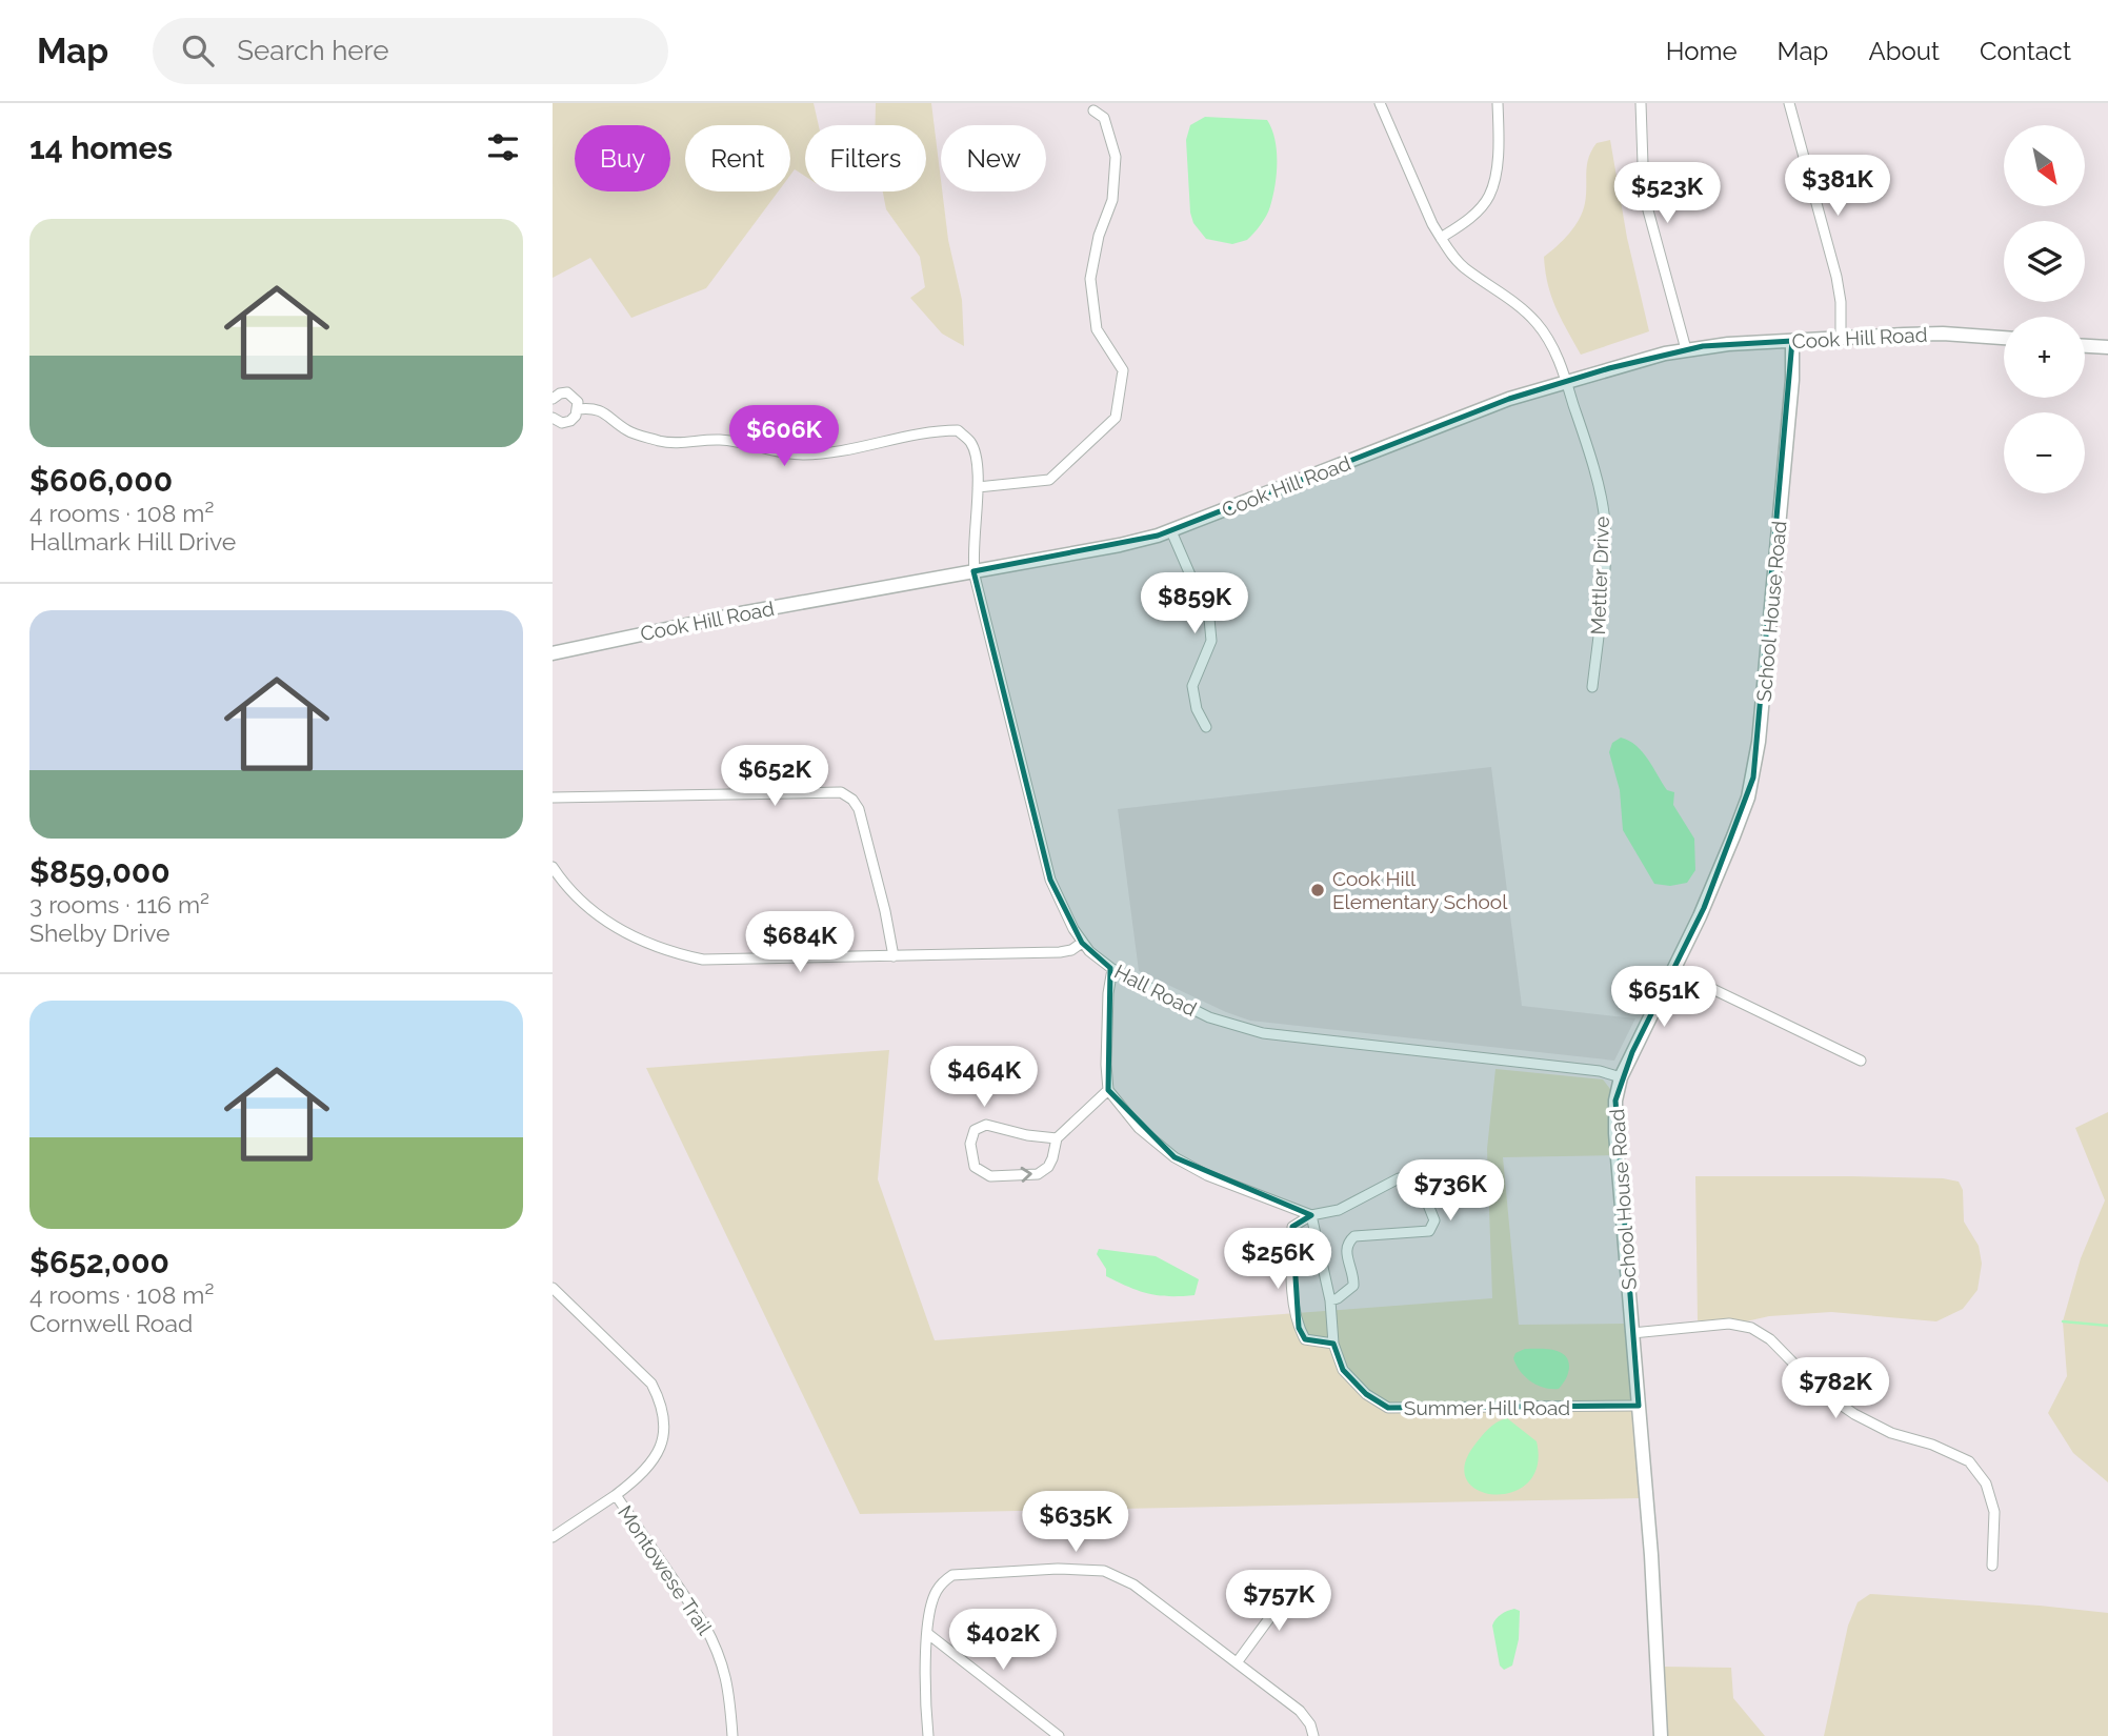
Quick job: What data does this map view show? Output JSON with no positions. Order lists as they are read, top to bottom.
{
  "streets": {
    "street": [
      "Cook Hill Road",
      "Mettler Drive",
      "School House Road",
      "Hall Road",
      "Summer Hill Road",
      "Montowese Trail"
    ]
  },
  "crossings": [
    ["Cook Hill Road", "Mettler Drive"],
    ["Cook Hill Road", "School House Road"],
    ["Cook Hill Road", "Hall Road"],
    ["School House Road", "Hall Road"],
    ["School House Road", "Summer Hill Road"]
  ],
  "places": ["Cook Hill Elementary School"],
  "north": "bottom right",
  "page": {
    "header": "Map",
    "search": "Search here",
    "nav": [
      "Home",
      "Map",
      "About",
      "Contact"
    ],
    "heading": "14 homes",
    "map_buttons": ["+", "−"],
    "chip": [
      "Buy",
      "Rent",
      "Filters",
      "New"
    ],
    "price": [
      "$381K",
      "$523K",
      "$606K",
      "$859K",
      "$652K",
      "$684K",
      "$651K",
      "$464K",
      "$736K",
      "$256K",
      "$782K",
      "$635K",
      "$757K",
      "$402K"
    ],
    "list": [
      {
        "name": "$606,000",
        "note": "4 rooms · 108 m² · Hallmark Hill Drive"
      },
      {
        "name": "$859,000",
        "note": "3 rooms · 116 m² · Shelby Drive"
      },
      {
        "name": "$652,000",
        "note": "4 rooms · 108 m² · Cornwell Road"
      }
    ]
  }
}
